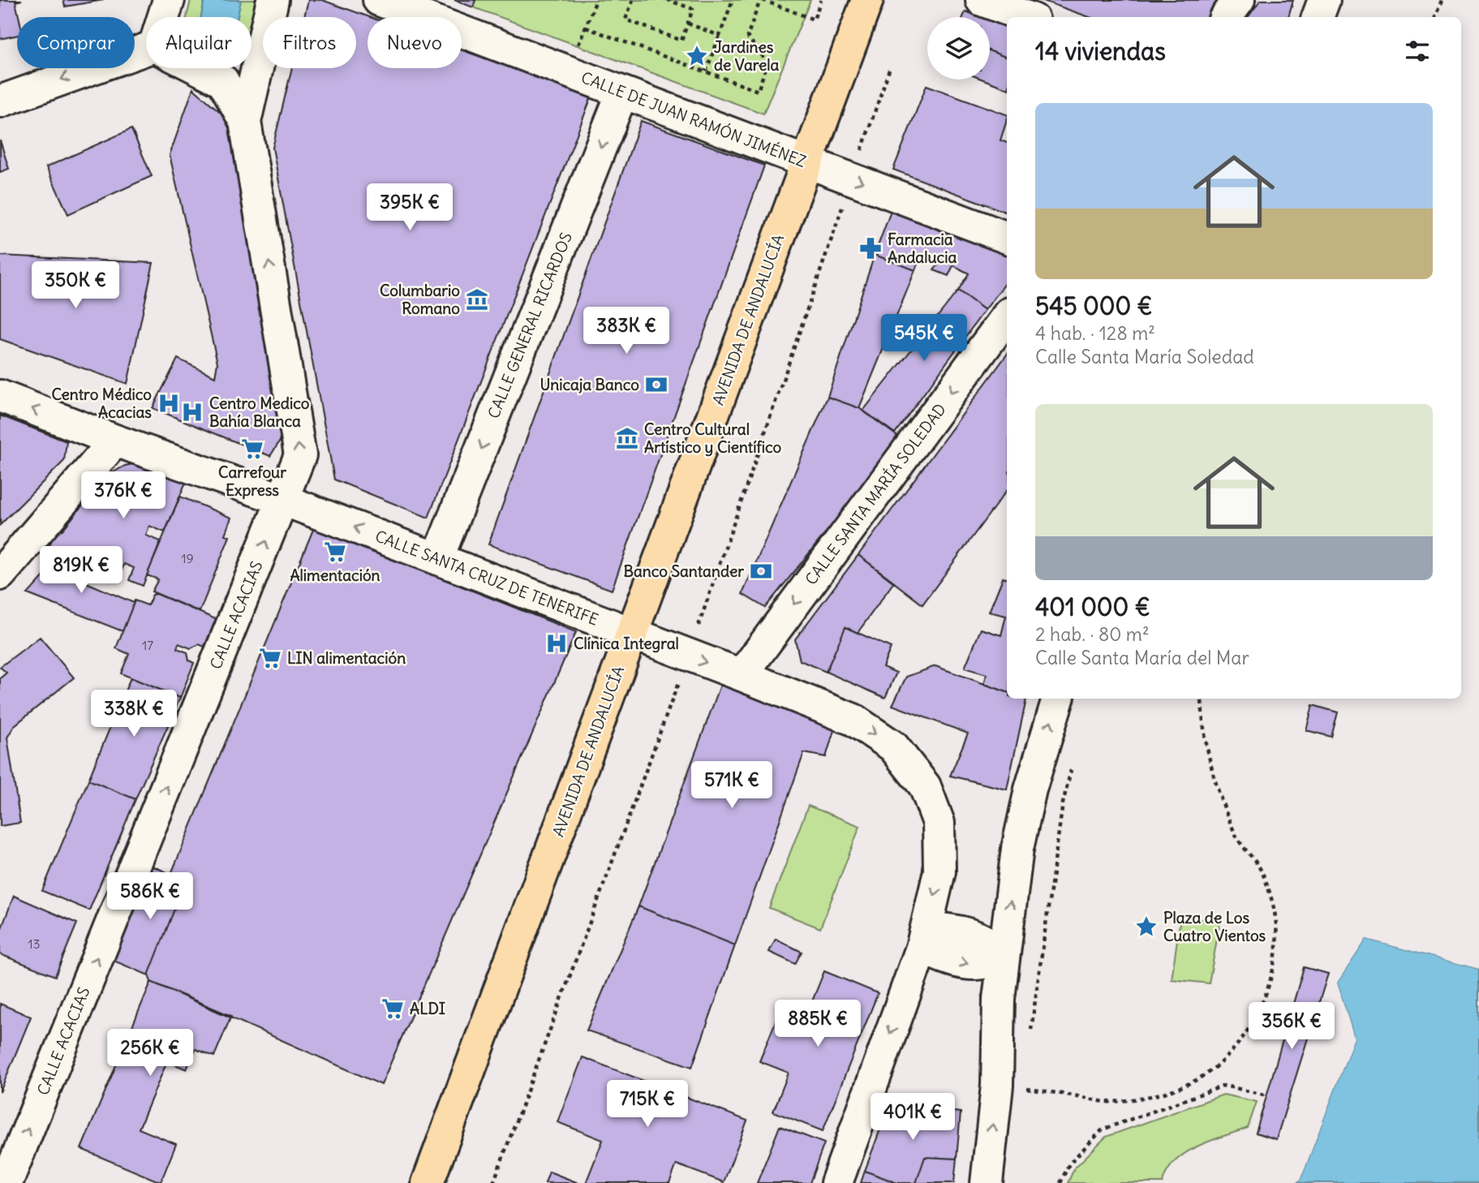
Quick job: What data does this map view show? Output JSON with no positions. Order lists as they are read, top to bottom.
{
  "streets": {
    "main road": ["AVENIDA DE ANDALUCÍA"],
    "street": [
      "CALLE DE JUAN RAMÓN JIMÉNEZ",
      "CALLE GENERAL RICARDOS",
      "CALLE SANTA MARÍA SOLEDAD",
      "CALLE SANTA CRUZ DE TENERIFE",
      "CALLE ACACIAS"
    ]
  },
  "crossings": [
    ["CALLE DE JUAN RAMÓN JIMÉNEZ", "AVENIDA DE ANDALUCÍA"],
    ["CALLE DE JUAN RAMÓN JIMÉNEZ", "CALLE GENERAL RICARDOS"],
    ["AVENIDA DE ANDALUCÍA", "CALLE SANTA CRUZ DE TENERIFE"],
    ["CALLE GENERAL RICARDOS", "CALLE SANTA CRUZ DE TENERIFE"],
    ["CALLE SANTA MARÍA SOLEDAD", "CALLE SANTA CRUZ DE TENERIFE"],
    ["CALLE SANTA CRUZ DE TENERIFE", "CALLE ACACIAS"]
  ],
  "one_way": ["CALLE GENERAL RICARDOS", "CALLE SANTA MARÍA SOLEDAD", "CALLE ACACIAS"],
  "places": {
    "place": ["Jardines de Varela", "Plaza de Los Cuatro Vientos"],
    "pharmacy": ["Farmacia Andalucia"],
    "museum": ["Columbario Romano", "Centro Cultural Artístico y Científico"],
    "bank": ["Unicaja Banco", "Banco Santander"],
    "hospital": ["Centro Médico Acacias", "Centro Medico Bahía Blanca", "Clínica Integral"],
    "supermarket": [
      "Carrefour Express",
      "Alimentación",
      "LIN alimentación",
      "ALDI"
    ]
  },
  "house_numbers": ["19", "17", "13"],
  "page": {
    "chip": [
      "Comprar",
      "Alquilar",
      "Filtros",
      "Nuevo"
    ],
    "heading": "14 viviendas",
    "list": [
      {
        "name": "545 000 €",
        "note": "4 hab. · 128 m² · Calle Santa María Soledad"
      },
      {
        "name": "401 000 €",
        "note": "2 hab. · 80 m² · Calle Santa María del Mar"
      }
    ],
    "price": [
      "395K €",
      "350K €",
      "383K €",
      "545K €",
      "376K €",
      "819K €",
      "338K €",
      "571K €",
      "586K €",
      "885K €",
      "356K €",
      "256K €",
      "715K €",
      "401K €"
    ]
  }
}
